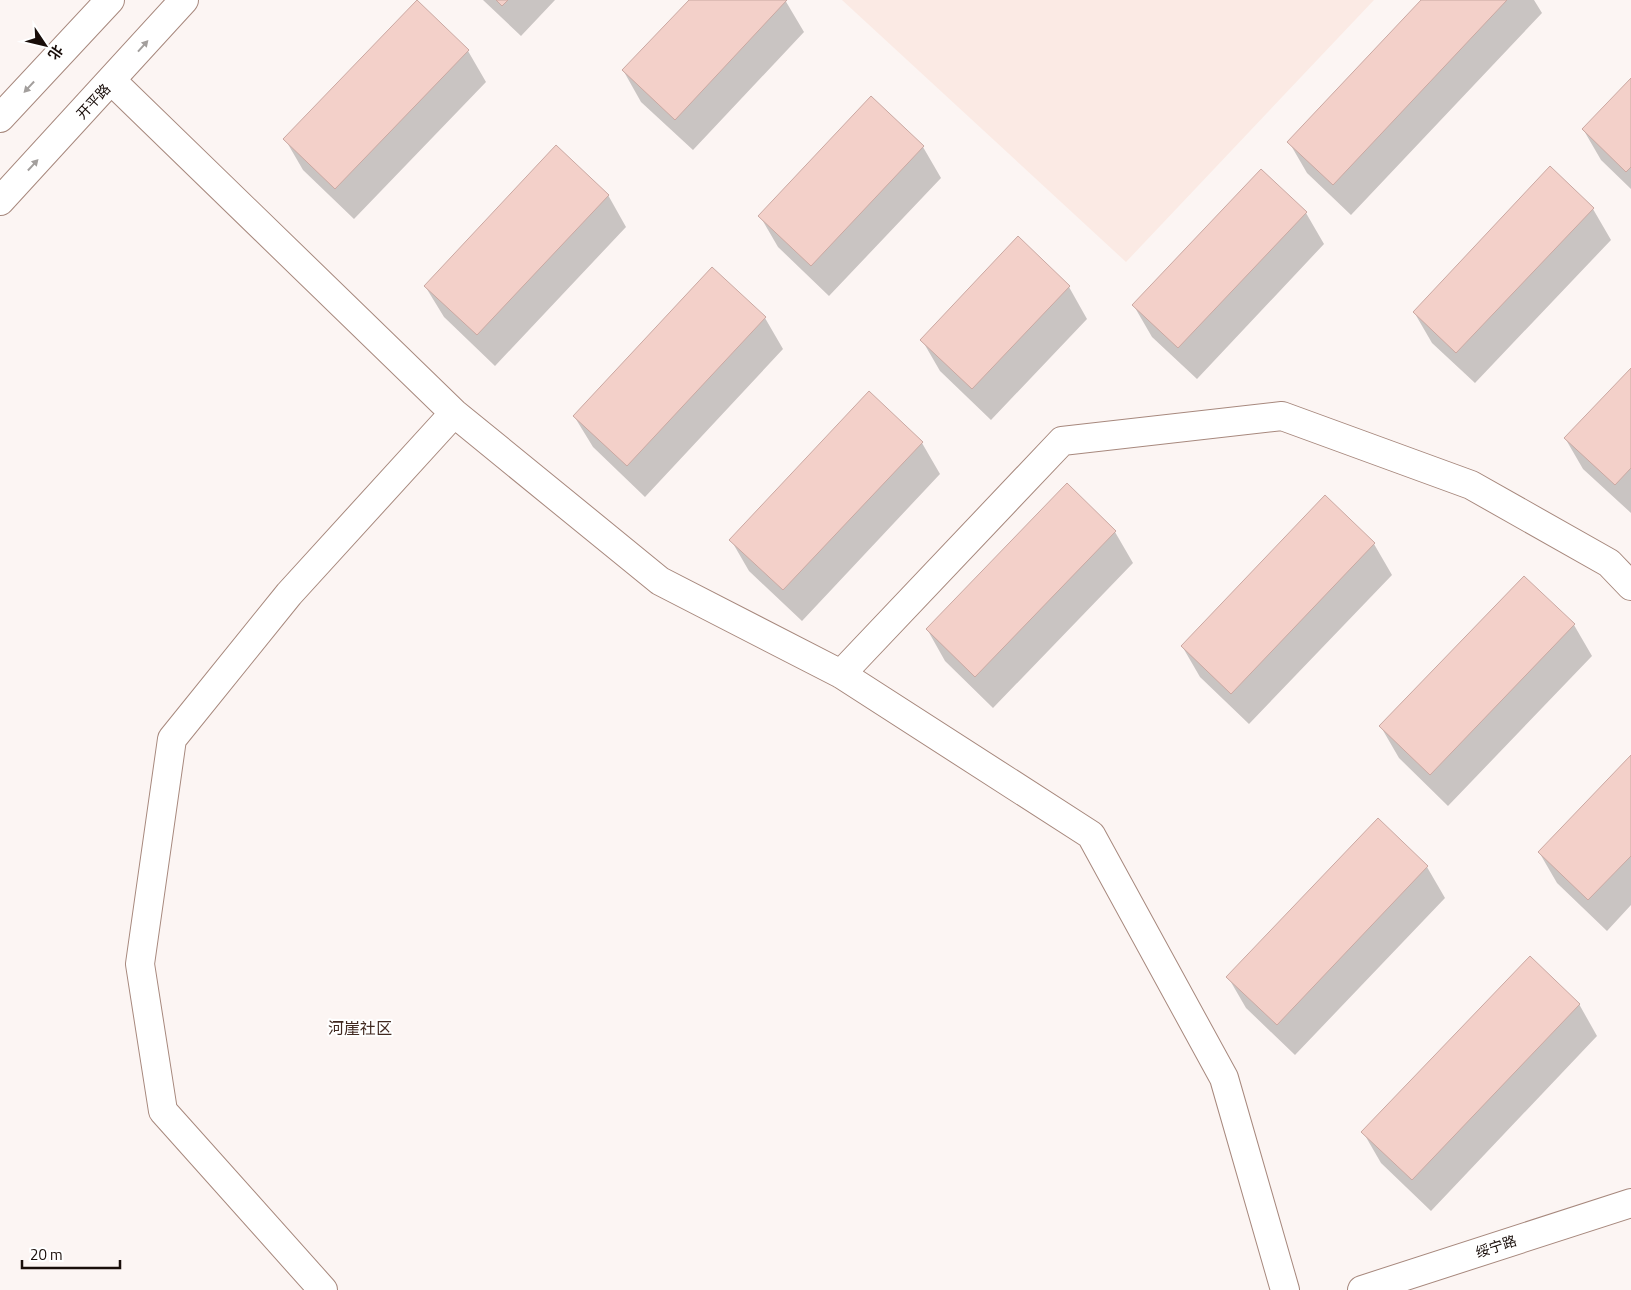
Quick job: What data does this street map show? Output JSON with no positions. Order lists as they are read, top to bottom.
{
  "streets": {
    "street": ["开平路", "绥宁路"]
  },
  "districts": ["河崖社区"],
  "scale_bar": "20 m",
  "north": "bottom right"
}
